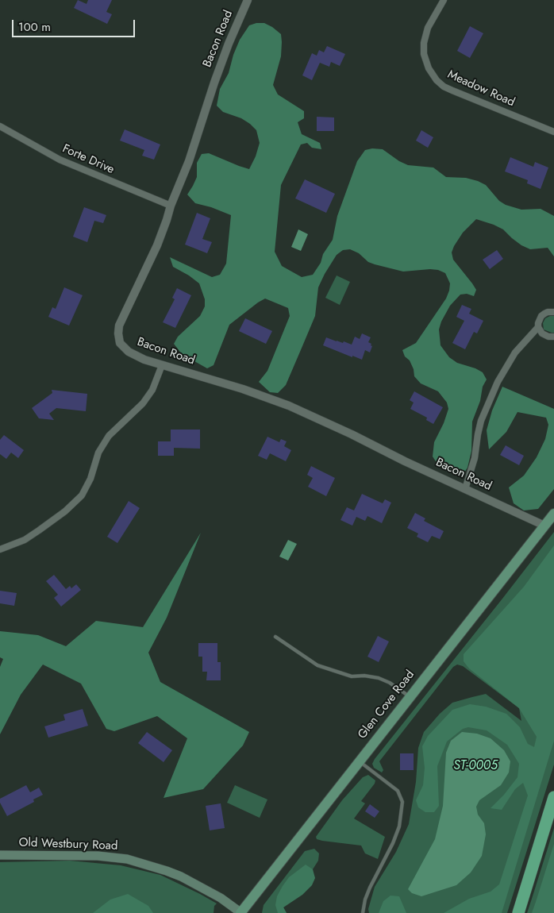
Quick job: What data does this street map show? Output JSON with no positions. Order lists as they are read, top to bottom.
{
  "streets": {
    "main road": ["Glen Cove Road", "Old Westbury Road"],
    "street": ["Bacon Road", "Meadow Road", "Forte Drive"]
  },
  "crossings": [
    ["Bacon Road", "Forte Drive"],
    ["Bacon Road", "Glen Cove Road"],
    ["Glen Cove Road", "Old Westbury Road"]
  ],
  "water": ["ST-0005"],
  "scale_bar": "100 m"
}
